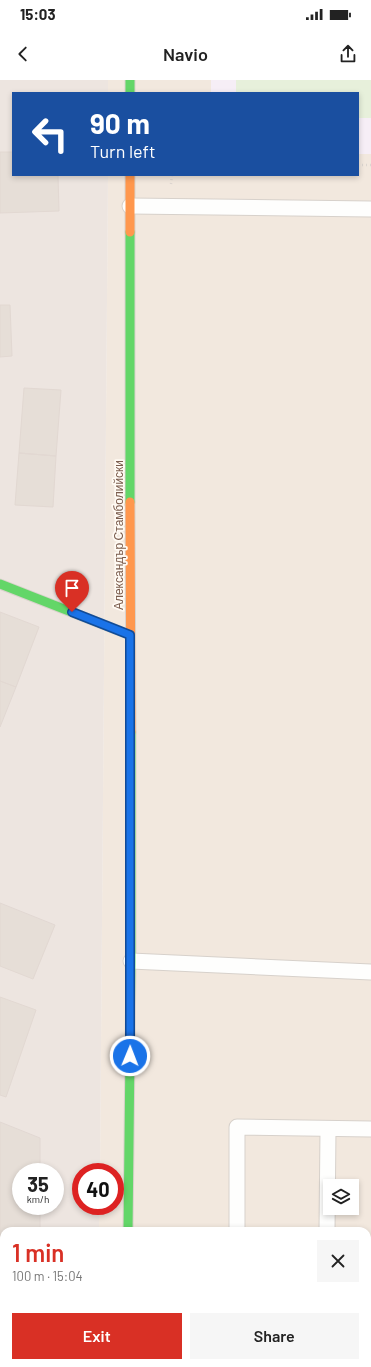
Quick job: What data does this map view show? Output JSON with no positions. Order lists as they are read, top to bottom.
{
  "streets": {
    "street": ["Александър Стамболийски"]
  },
  "page": {
    "status": "15:03",
    "header": "Navio",
    "turn": ["90 m", "Turn left"],
    "speed": "35 km/h",
    "limit": "40",
    "heading": ["1 min", "100 m · 15:04"],
    "buttons": ["Exit", "Share"]
  }
}
